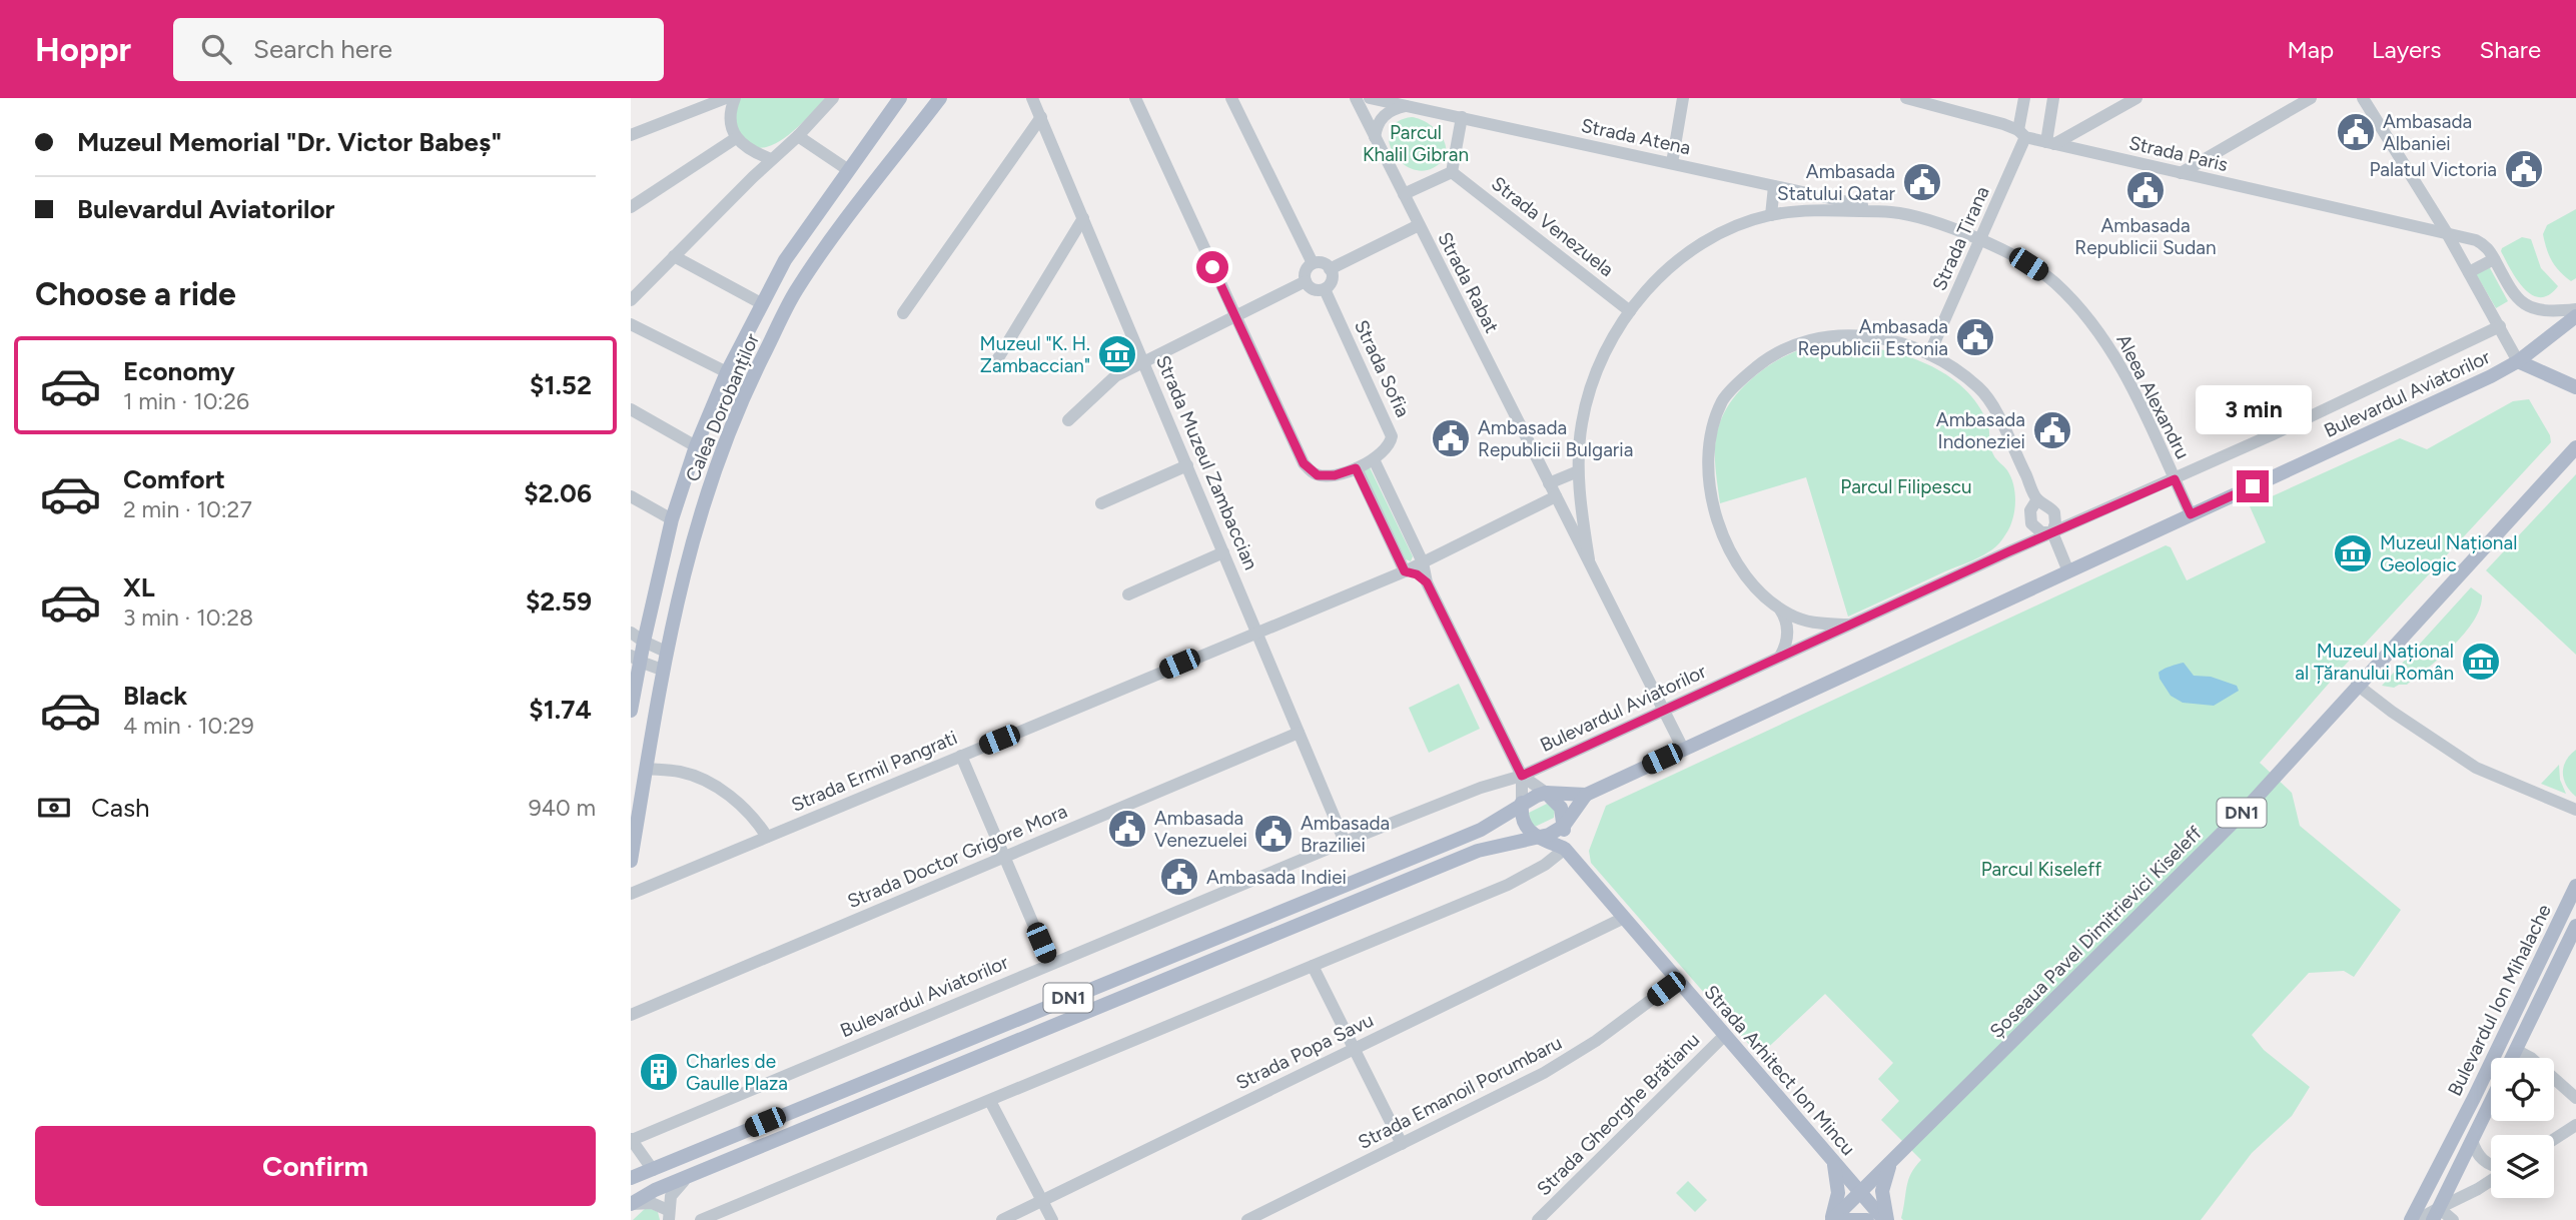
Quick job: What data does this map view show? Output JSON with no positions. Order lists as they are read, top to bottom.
{
  "streets": {
    "main road": [
      "Bulevardul Aviatorilor",
      "Calea Dorobanților",
      "DN1",
      "Șoseaua Pavel Dimitrievici Kiseleff",
      "Bulevardul Ion Mihalache",
      "Strada Arhitect Ion Mincu"
    ],
    "street": [
      "Strada Atena",
      "Strada Paris",
      "Strada Venezuela",
      "Strada Tirana",
      "Strada Rabat",
      "Strada Sofia",
      "Aleea Alexandru",
      "Strada Muzeul Zambaccian",
      "Strada Ermil Pangrati",
      "Strada Doctor Grigore Mora",
      "Strada Popa Savu",
      "Strada Emanoil Porumbaru",
      "Strada Gheorghe Brătianu"
    ]
  },
  "crossings": [
    ["Strada Atena", "Aleea Alexandru"],
    ["Strada Paris", "Strada Tirana"],
    ["Strada Venezuela", "Aleea Alexandru"],
    ["Strada Tirana", "Aleea Alexandru"],
    ["Strada Rabat", "Aleea Alexandru"],
    ["Strada Rabat", "Strada Ermil Pangrati"],
    ["Bulevardul Aviatorilor", "Aleea Alexandru"],
    ["Bulevardul Aviatorilor", "Strada Muzeul Zambaccian"],
    ["Bulevardul Aviatorilor", "DN1"],
    ["Strada Muzeul Zambaccian", "Strada Ermil Pangrati"],
    ["Strada Muzeul Zambaccian", "Strada Doctor Grigore Mora"],
    ["DN1", "Strada Arhitect Ion Mincu"],
    ["Șoseaua Pavel Dimitrievici Kiseleff", "Strada Arhitect Ion Mincu"],
    ["Strada Popa Savu", "Strada Arhitect Ion Mincu"],
    ["Strada Arhitect Ion Mincu", "Strada Emanoil Porumbaru"],
    ["Strada Arhitect Ion Mincu", "Strada Gheorghe Brătianu"]
  ],
  "parks": ["Parcul Khalil Gibran", "Parcul Filipescu", "Parcul Kiseleff"],
  "places": {
    "public building": [
      "Ambasada Albaniei",
      "Palatul Victoria",
      "Ambasada Statului Qatar",
      "Ambasada Republicii Sudan",
      "Ambasada Republicii Estonia",
      "Ambasada Indoneziei",
      "Ambasada Republicii Bulgaria",
      "Ambasada Venezuelei",
      "Ambasada Braziliei",
      "Ambasada Indiei"
    ],
    "museum": ["Muzeul \"K. H. Zambaccian\"", "Muzeul Național Geologic", "Muzeul Național al Țăranului Român"],
    "building": ["Charles de Gaulle Plaza"]
  },
  "page": {
    "header": "Hoppr",
    "search": "Search here",
    "nav": ["Map", "Layers", "Share"],
    "banner": ["Muzeul Memorial \"Dr. Victor Babeș\"", "Bulevardul Aviatorilor"],
    "heading": "Choose a ride",
    "list": [
      {
        "name": "Economy",
        "note": "1 min · 10:26",
        "value": "$1.52"
      },
      {
        "name": "Comfort",
        "note": "2 min · 10:27",
        "value": "$2.06"
      },
      {
        "name": "XL",
        "note": "3 min · 10:28",
        "value": "$2.59"
      },
      {
        "name": "Black",
        "note": "4 min · 10:29",
        "value": "$1.74"
      }
    ],
    "bubble": "3 min",
    "pay": ["Cash", "940 m"],
    "buttons": "Confirm"
  }
}
